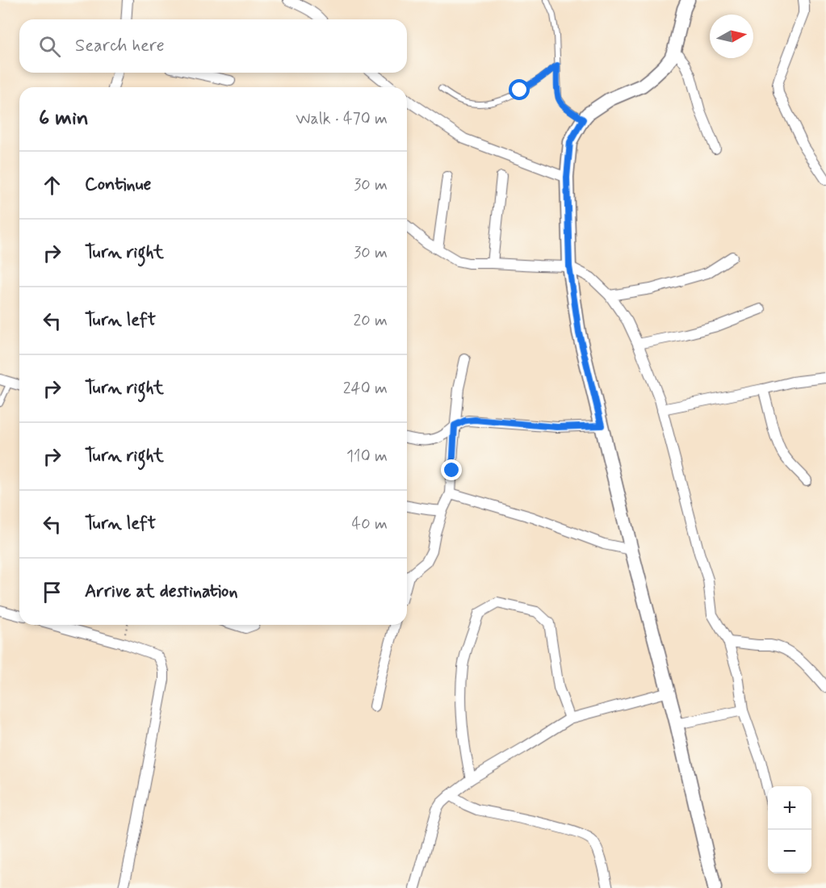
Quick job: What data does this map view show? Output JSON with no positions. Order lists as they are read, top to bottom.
{
  "north": "right",
  "page": {
    "search": "Search here",
    "heading": ["6 min", "Walk · 470 m"],
    "list": [
      ["Continue", "30 m"],
      ["Turn right", "30 m"],
      ["Turn left", "20 m"],
      ["Turn right", "240 m"],
      ["Turn right", "110 m"],
      ["Turn left", "40 m"],
      "Arrive at destination"
    ],
    "map_buttons": ["+", "−"]
  }
}
